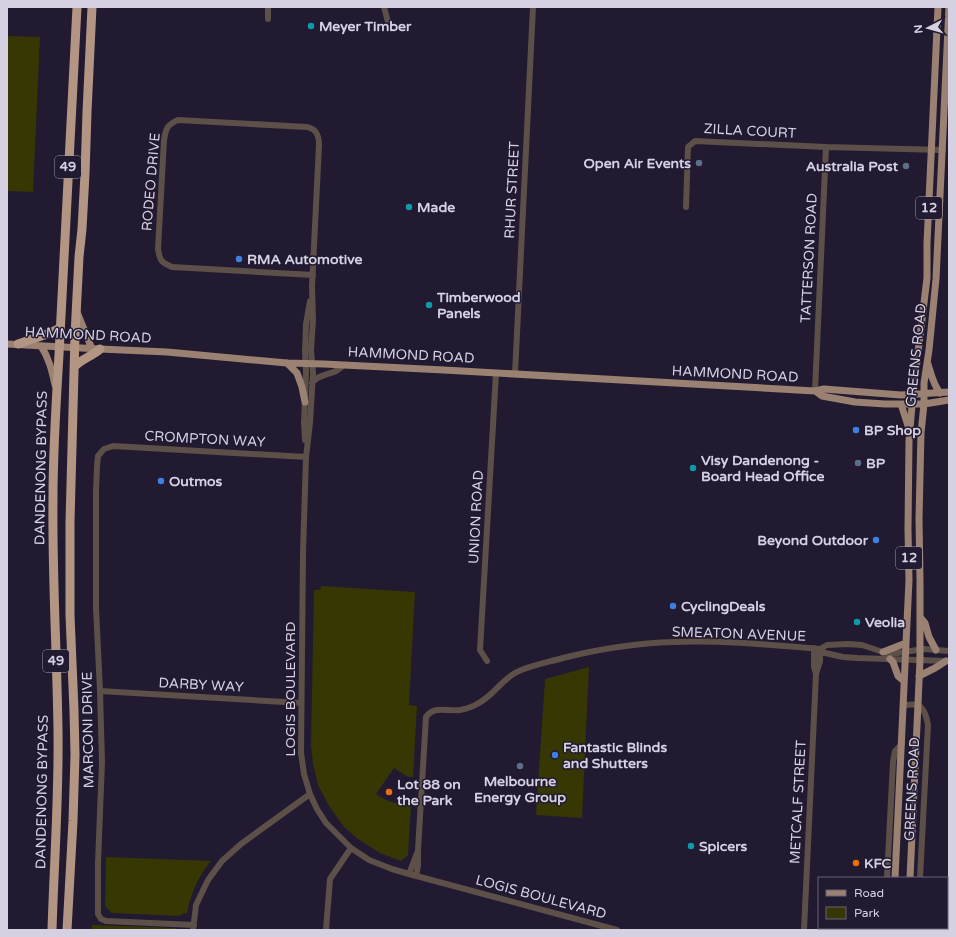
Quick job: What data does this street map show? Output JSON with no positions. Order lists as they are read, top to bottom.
{
  "streets": {
    "highway": ["49", "DANDENONG BYPASS"],
    "main road": ["12", "HAMMOND ROAD", "GREENS ROAD"],
    "street": [
      "ZILLA COURT",
      "RODEO DRIVE",
      "RHUR STREET",
      "TATTERSON ROAD",
      "CROMPTON WAY",
      "UNION ROAD",
      "SMEATON AVENUE",
      "DARBY WAY",
      "LOGIS BOULEVARD",
      "MARCONI DRIVE",
      "METCALF STREET"
    ]
  },
  "crossings": [
    ["ZILLA COURT", "TATTERSON ROAD"],
    ["49", "HAMMOND ROAD"],
    ["RODEO DRIVE", "HAMMOND ROAD"],
    ["RODEO DRIVE", "LOGIS BOULEVARD"],
    ["RHUR STREET", "HAMMOND ROAD"],
    ["TATTERSON ROAD", "HAMMOND ROAD"],
    ["HAMMOND ROAD", "GREENS ROAD"],
    ["HAMMOND ROAD", "DANDENONG BYPASS"],
    ["HAMMOND ROAD", "UNION ROAD"],
    ["HAMMOND ROAD", "LOGIS BOULEVARD"],
    ["GREENS ROAD", "SMEATON AVENUE"],
    ["CROMPTON WAY", "LOGIS BOULEVARD"],
    ["CROMPTON WAY", "MARCONI DRIVE"],
    ["SMEATON AVENUE", "LOGIS BOULEVARD"],
    ["SMEATON AVENUE", "METCALF STREET"],
    ["DARBY WAY", "LOGIS BOULEVARD"],
    ["DARBY WAY", "MARCONI DRIVE"]
  ],
  "places": [
    "Meyer Timber",
    "Open Air Events",
    "Australia Post",
    "Made",
    "RMA Automotive",
    "Timberwood Panels",
    "BP Shop",
    "BP",
    "Visy Dandenong - Board Head Office",
    "Outmos",
    "Beyond Outdoor",
    "CyclingDeals",
    "Veolia",
    "Fantastic Blinds and Shutters",
    "Melbourne Energy Group",
    "Lot 88 on the Park",
    "Spicers",
    "KFC"
  ],
  "legend": ["Road", "Park"],
  "north": "left"
}
